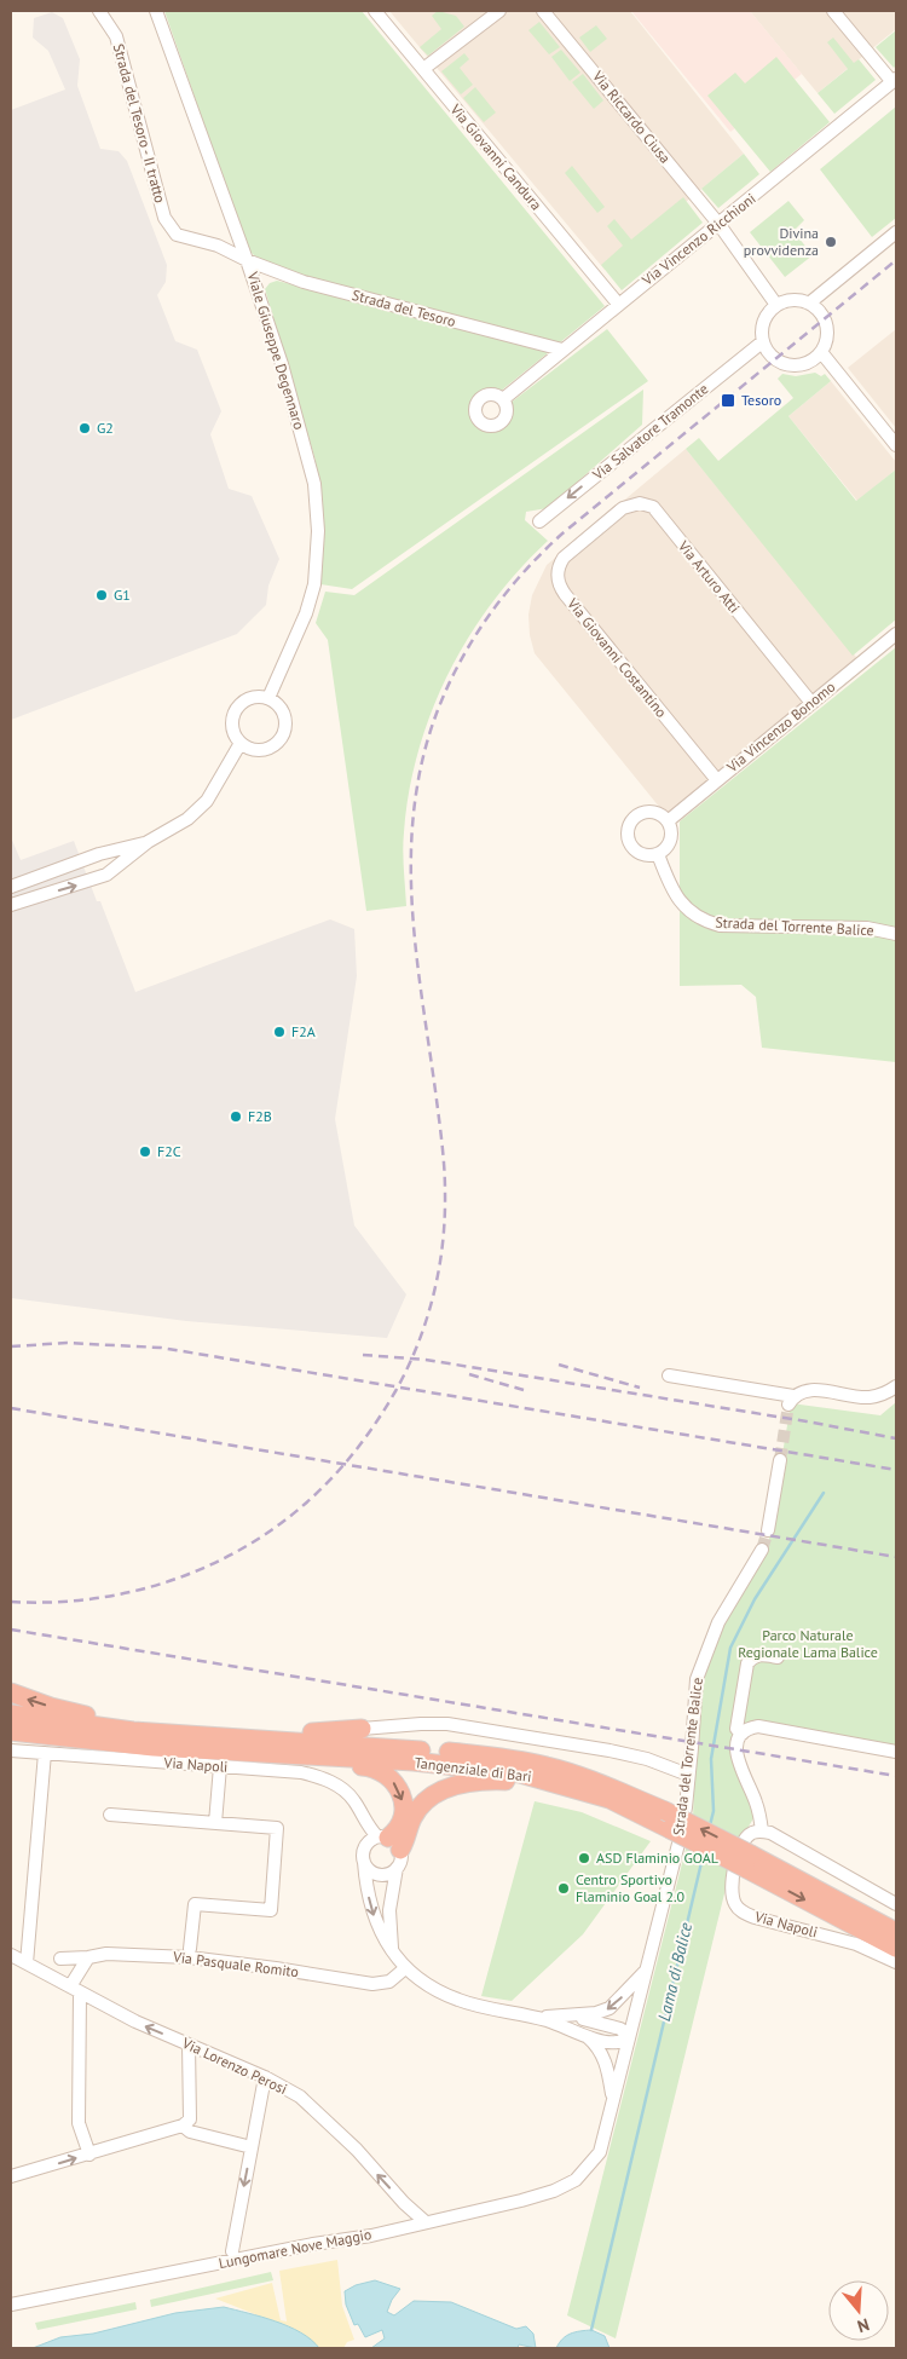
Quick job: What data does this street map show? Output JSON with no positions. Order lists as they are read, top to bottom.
{
  "streets": {
    "highway": ["Tangenziale di Bari"],
    "street": [
      "Via Riccardo Ciusa",
      "Strada del Tesoro - II tratto",
      "Via Giovanni Candura",
      "Via Vincenzo Ricchioni",
      "Strada del Tesoro",
      "Viale Giuseppe Degennaro",
      "Via Salvatore Tramonte",
      "Via Arturo Atti",
      "Via Giovanni Costantino",
      "Via Vincenzo Bonomo",
      "Strada del Torrente Balice",
      "Via Napoli",
      "Via Pasquale Romito",
      "Via Lorenzo Perosi",
      "Lungomare Nove Maggio"
    ]
  },
  "crossings": [
    ["Via Riccardo Ciusa", "Via Vincenzo Ricchioni"],
    ["Via Riccardo Ciusa", "Via Salvatore Tramonte"],
    ["Strada del Tesoro - II tratto", "Strada del Tesoro"],
    ["Strada del Tesoro - II tratto", "Viale Giuseppe Degennaro"],
    ["Via Giovanni Candura", "Via Vincenzo Ricchioni"],
    ["Via Vincenzo Ricchioni", "Strada del Tesoro"],
    ["Strada del Tesoro", "Viale Giuseppe Degennaro"],
    ["Via Arturo Atti", "Via Giovanni Costantino"],
    ["Via Arturo Atti", "Via Vincenzo Bonomo"],
    ["Via Giovanni Costantino", "Via Vincenzo Bonomo"],
    ["Via Vincenzo Bonomo", "Strada del Torrente Balice"],
    ["Strada del Torrente Balice", "Lungomare Nove Maggio"],
    ["Via Napoli", "Tangenziale di Bari"],
    ["Via Napoli", "Via Pasquale Romito"],
    ["Via Lorenzo Perosi", "Lungomare Nove Maggio"]
  ],
  "one_way": ["Via Salvatore Tramonte", "Via Lorenzo Perosi"],
  "water": ["Lama di Balice"],
  "parks": ["Parco Naturale Regionale Lama Balice"],
  "places": {
    "other": [
      "Divina provvidenza",
      "G2",
      "G1",
      "F2A",
      "F2B",
      "F2C",
      "ASD Flaminio GOAL",
      "Centro Sportivo Flaminio Goal 2.0"
    ],
    "transit": ["Tesoro"]
  },
  "north": "bottom"
}
